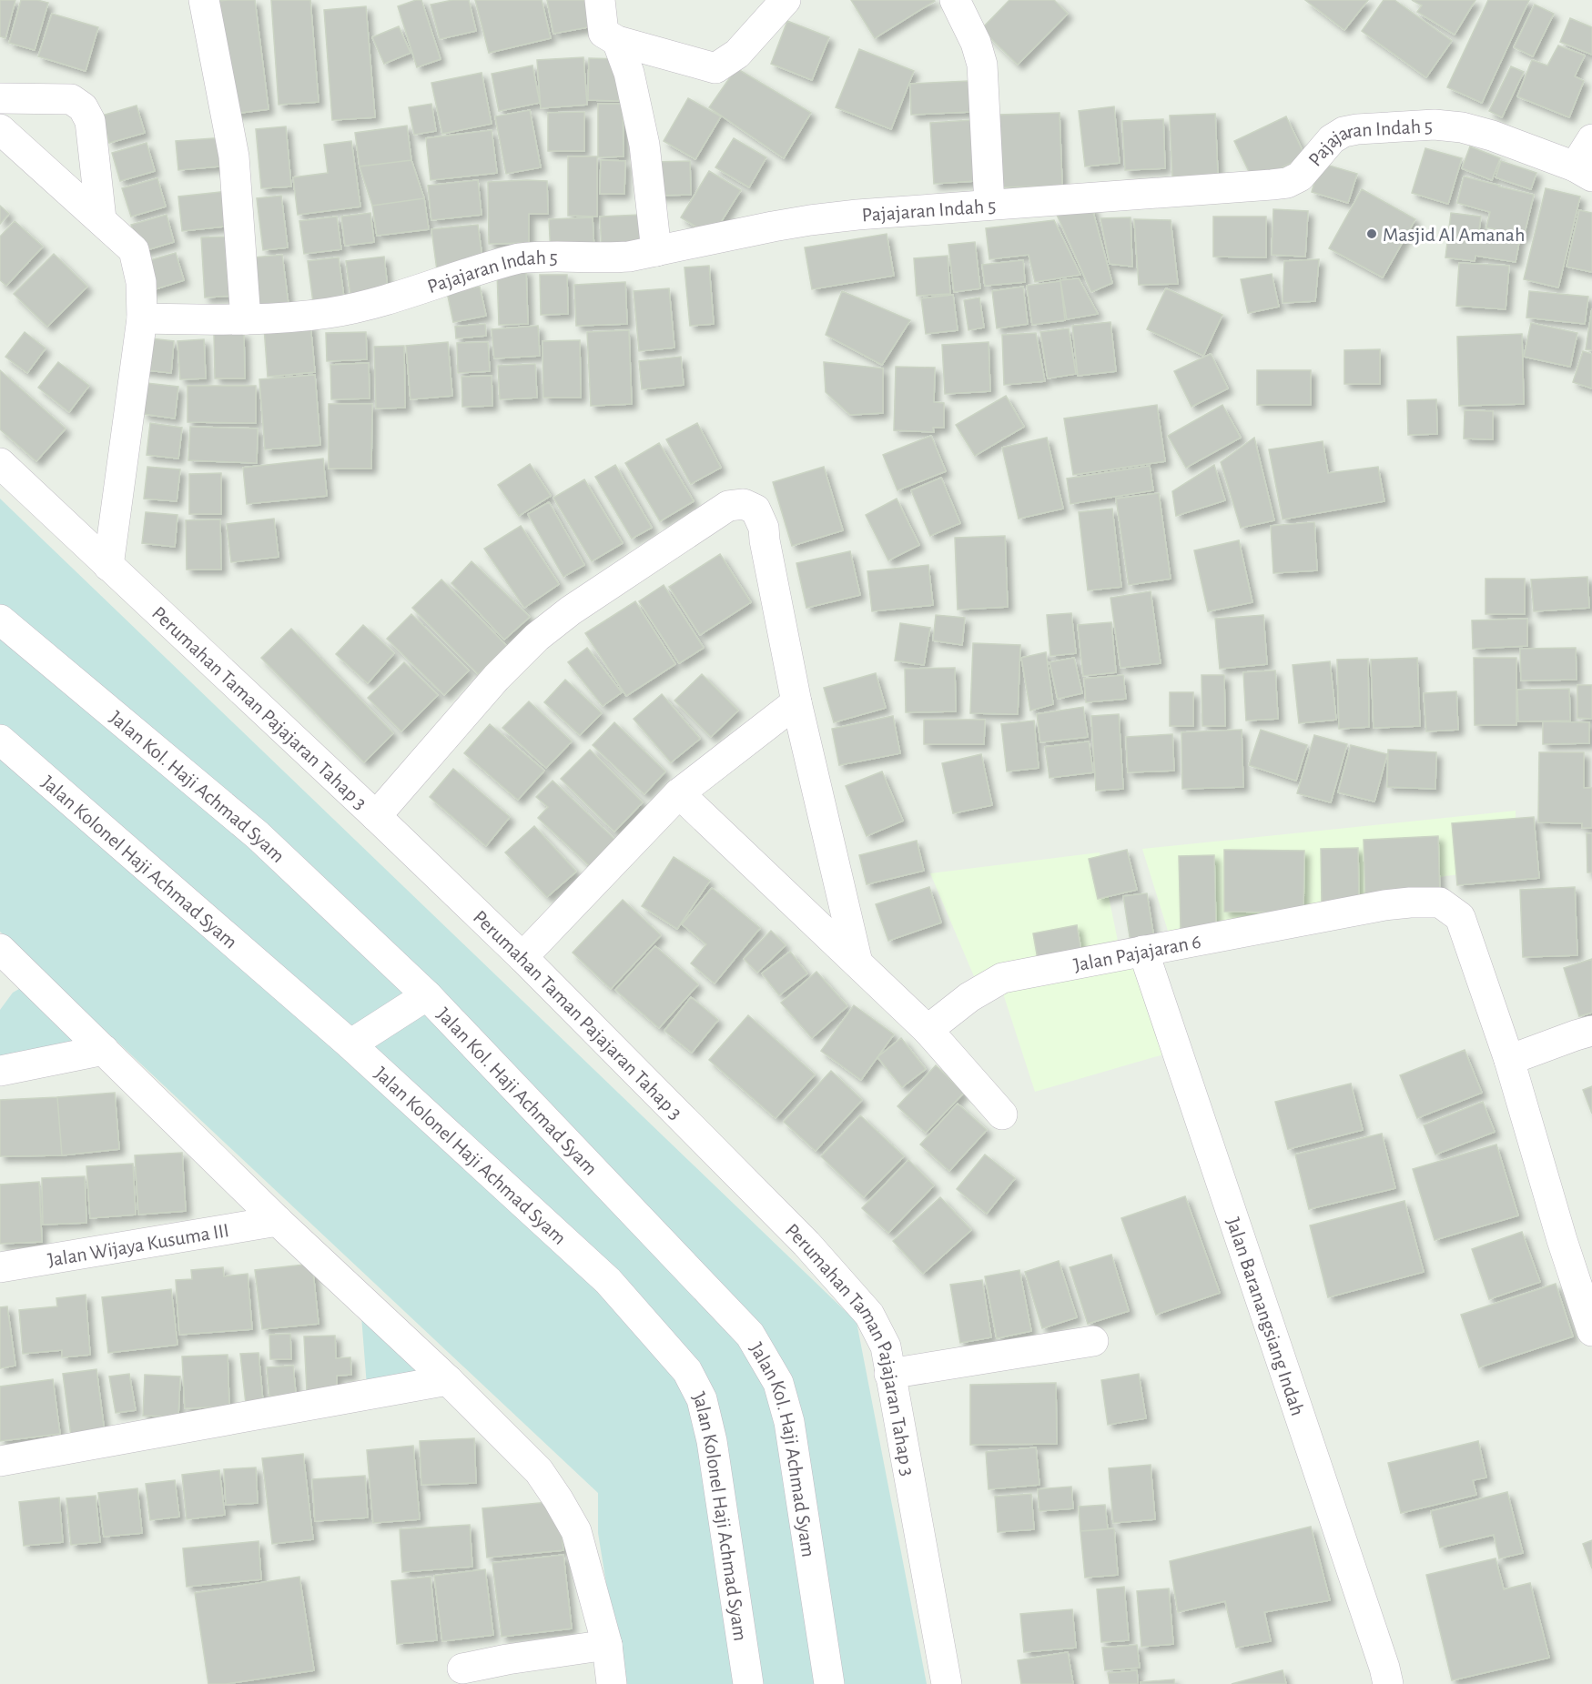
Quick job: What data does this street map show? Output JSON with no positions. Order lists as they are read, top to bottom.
{
  "streets": {
    "street": [
      "Pajajaran Indah 5",
      "Perumahan Taman Pajajaran Tahap 3",
      "Jalan Kol. Haji Achmad Syam",
      "Jalan Kolonel Haji Achmad Syam",
      "Jalan Pajajaran 6",
      "Jalan Wijaya Kusuma III",
      "Jalan Baranangsiang Indah"
    ]
  },
  "crossings": [
    ["Jalan Pajajaran 6", "Jalan Baranangsiang Indah"]
  ],
  "places": ["Masjid Al Amanah"]
}
